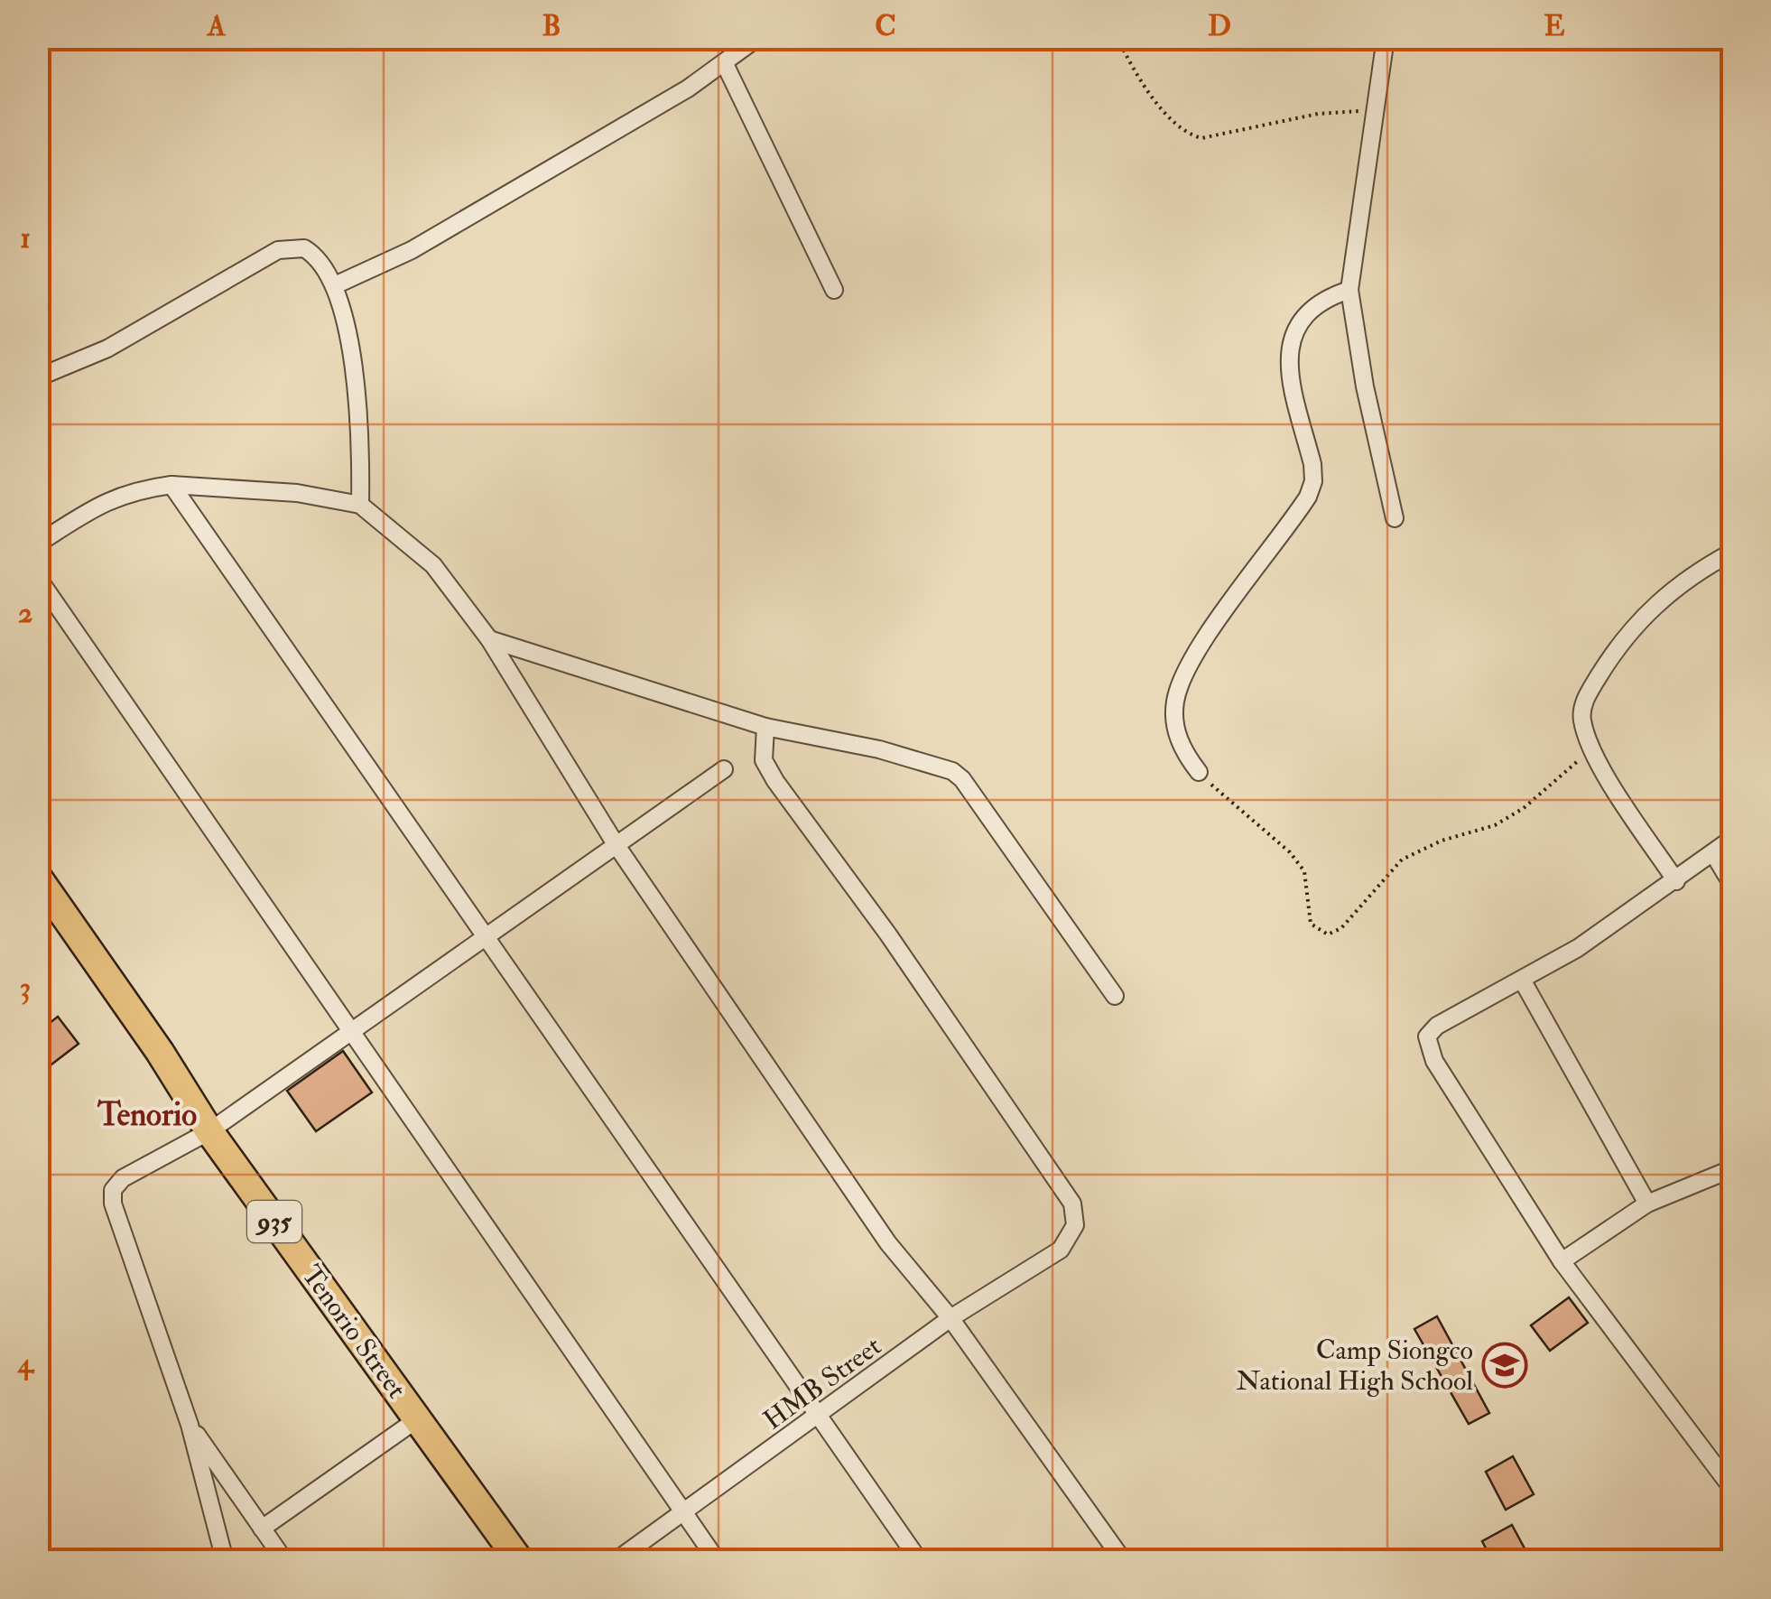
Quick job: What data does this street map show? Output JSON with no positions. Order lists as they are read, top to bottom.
{
  "streets": {
    "main road": ["935", "Tenorio Street"],
    "street": ["HMB Street"]
  },
  "districts": ["Tenorio"],
  "places": {
    "school or university": ["Camp Siongco National High School"]
  },
  "grid": {
    "columns": [
      "A",
      "B",
      "C",
      "D",
      "E"
    ],
    "rows": [
      "1",
      "2",
      "3",
      "4"
    ]
  }
}
